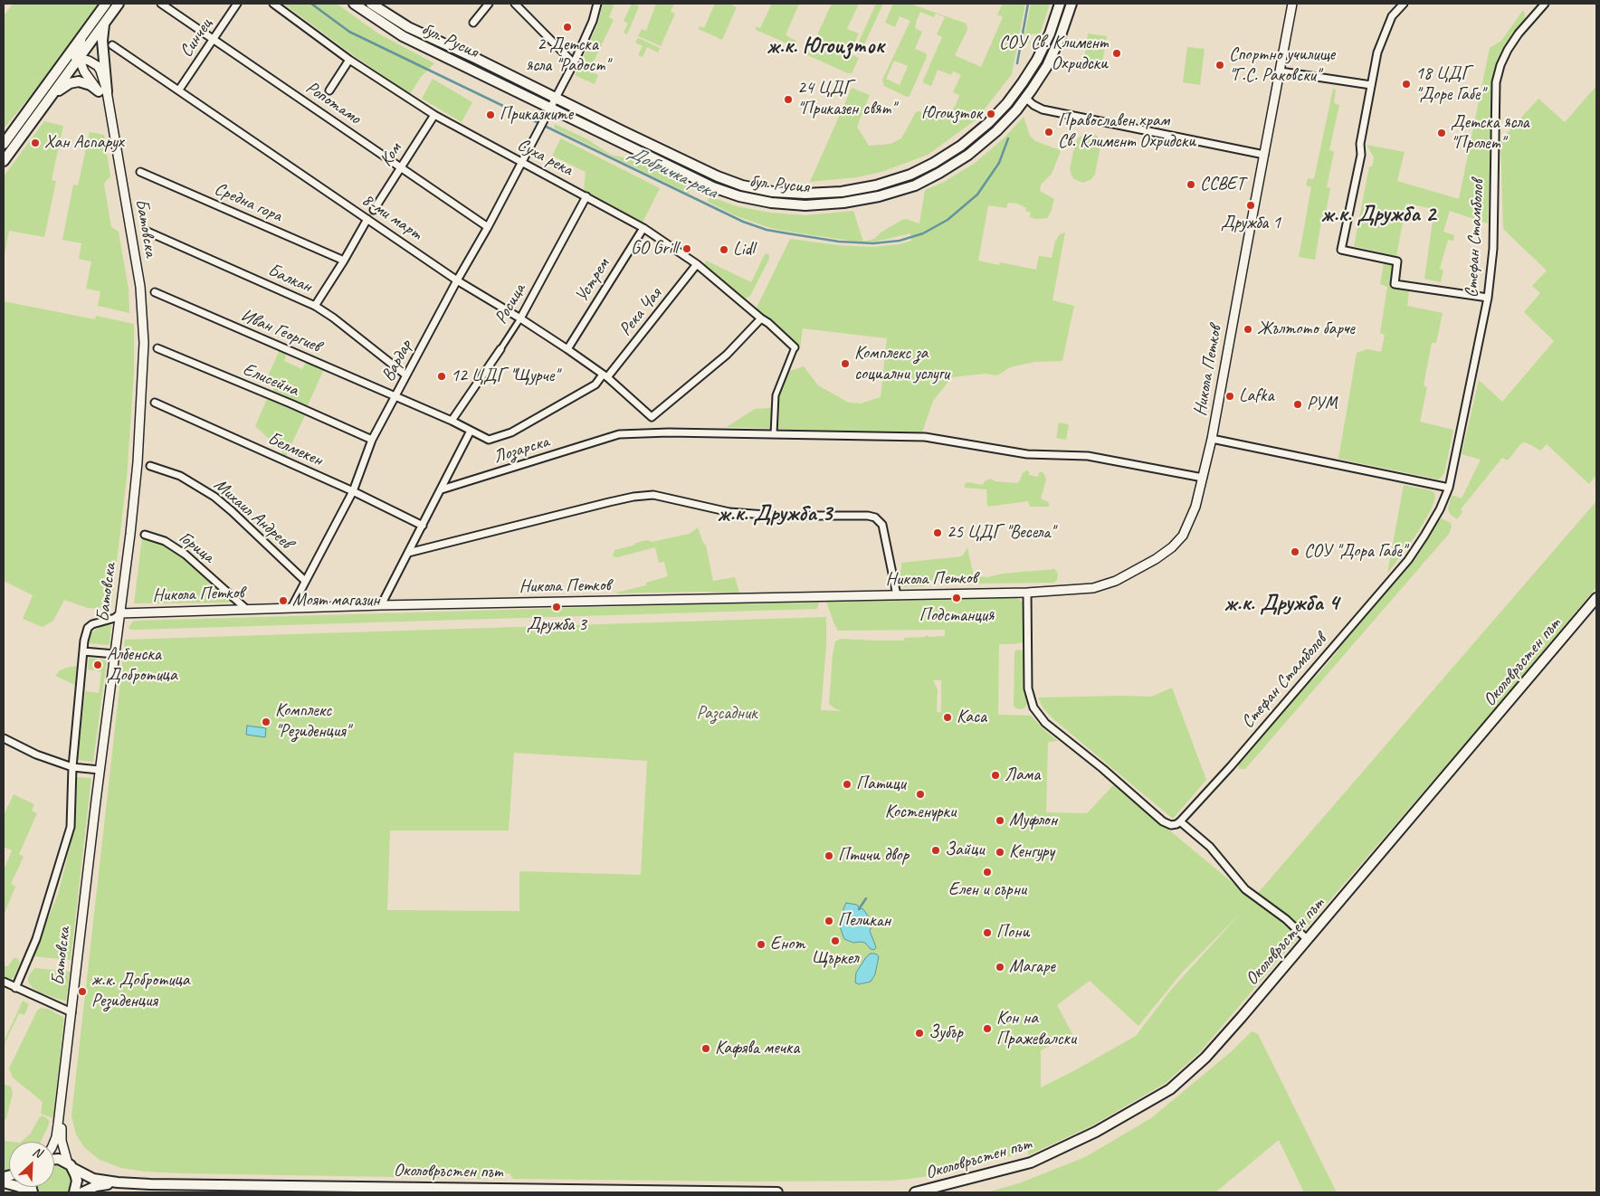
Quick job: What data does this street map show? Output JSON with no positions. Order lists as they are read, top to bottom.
{
  "streets": {
    "main road": ["бул. Русия", "Околовръстен път"],
    "street": [
      "Синчец",
      "Ропотамо",
      "Ком",
      "Суха река",
      "Средна гора",
      "8-ми март",
      "Батовска",
      "Стефан Стамболов",
      "Балкан",
      "Устрем",
      "Росица",
      "Река Чая",
      "Иван Георгиев",
      "Вардар",
      "Никола Петков",
      "Елисейна",
      "Белмекен",
      "Лозарска",
      "Михаил Андреев",
      "Горица"
    ]
  },
  "crossings": [
    ["Синчец", "Ропотамо"],
    ["Синчец", "8-ми март"],
    ["бул. Русия", "Вардар"],
    ["Ропотамо", "Ком"],
    ["Ропотамо", "Вардар"],
    ["Ком", "Суха река"],
    ["Суха река", "8-ми март"],
    ["Суха река", "Устрем"],
    ["Суха река", "Росица"],
    ["Суха река", "Река Чая"],
    ["Суха река", "Вардар"],
    ["8-ми март", "Устрем"],
    ["8-ми март", "Росица"],
    ["8-ми март", "Река Чая"],
    ["8-ми март", "Вардар"],
    ["Батовска", "Никола Петков"],
    ["Батовска", "Околовръстен път"],
    ["Балкан", "Вардар"],
    ["Иван Георгиев", "Вардар"],
    ["Вардар", "Никола Петков"],
    ["Вардар", "Елисейна"],
    ["Вардар", "Белмекен"],
    ["Вардар", "Михаил Андреев"],
    ["Никола Петков", "Лозарска"],
    ["Никола Петков", "Горица"]
  ],
  "districts": [
    "ж.к. Югоизток",
    "ж.к. Дружба 2",
    "ж.к. Дружба 3",
    "ж.к. Дружба 4"
  ],
  "water": ["Добричка река"],
  "parks": ["Разсадник"],
  "places": [
    "2 Детска ясла \"Радост\"",
    "СОУ Св. Климент Охридски",
    "Спортно училище \"Г.С. Раковски\"",
    "18 ЦДГ \"Доре Габе\"",
    "24 ЦДГ \"Приказен свят\"",
    "Югоизток",
    "Приказките",
    "Православен храм Св. Климент Охридски",
    "Детска ясла \"Пролет\"",
    "Хан Аспарух",
    "ССВЕТ",
    "Дружба 1",
    "GO Grill",
    "Lidl",
    "Жълтото барче",
    "Комплекс за социални услуги",
    "12 ЦДГ \"Щурче\"",
    "Lafka",
    "РУМ",
    "25 ЦДГ \"Весела\"",
    "СОУ \"Дора Габе\"",
    "Подстанция",
    "Моят магазин",
    "Дружба 3",
    "Албенска Добротица",
    "Каса",
    "Комплекс \"Резиденция\"",
    "Лама",
    "Патици",
    "Костенурки",
    "Муфлон",
    "Зайци",
    "Кенгуру",
    "Птичи двор",
    "Елен и сърни",
    "Пеликан",
    "Пони",
    "Щъркел",
    "Енот",
    "Магаре",
    "ж.к. Добротица Резиденция",
    "Кон на Пражевалски",
    "Зубър",
    "Кафява мечка"
  ],
  "north": "top right"
}
